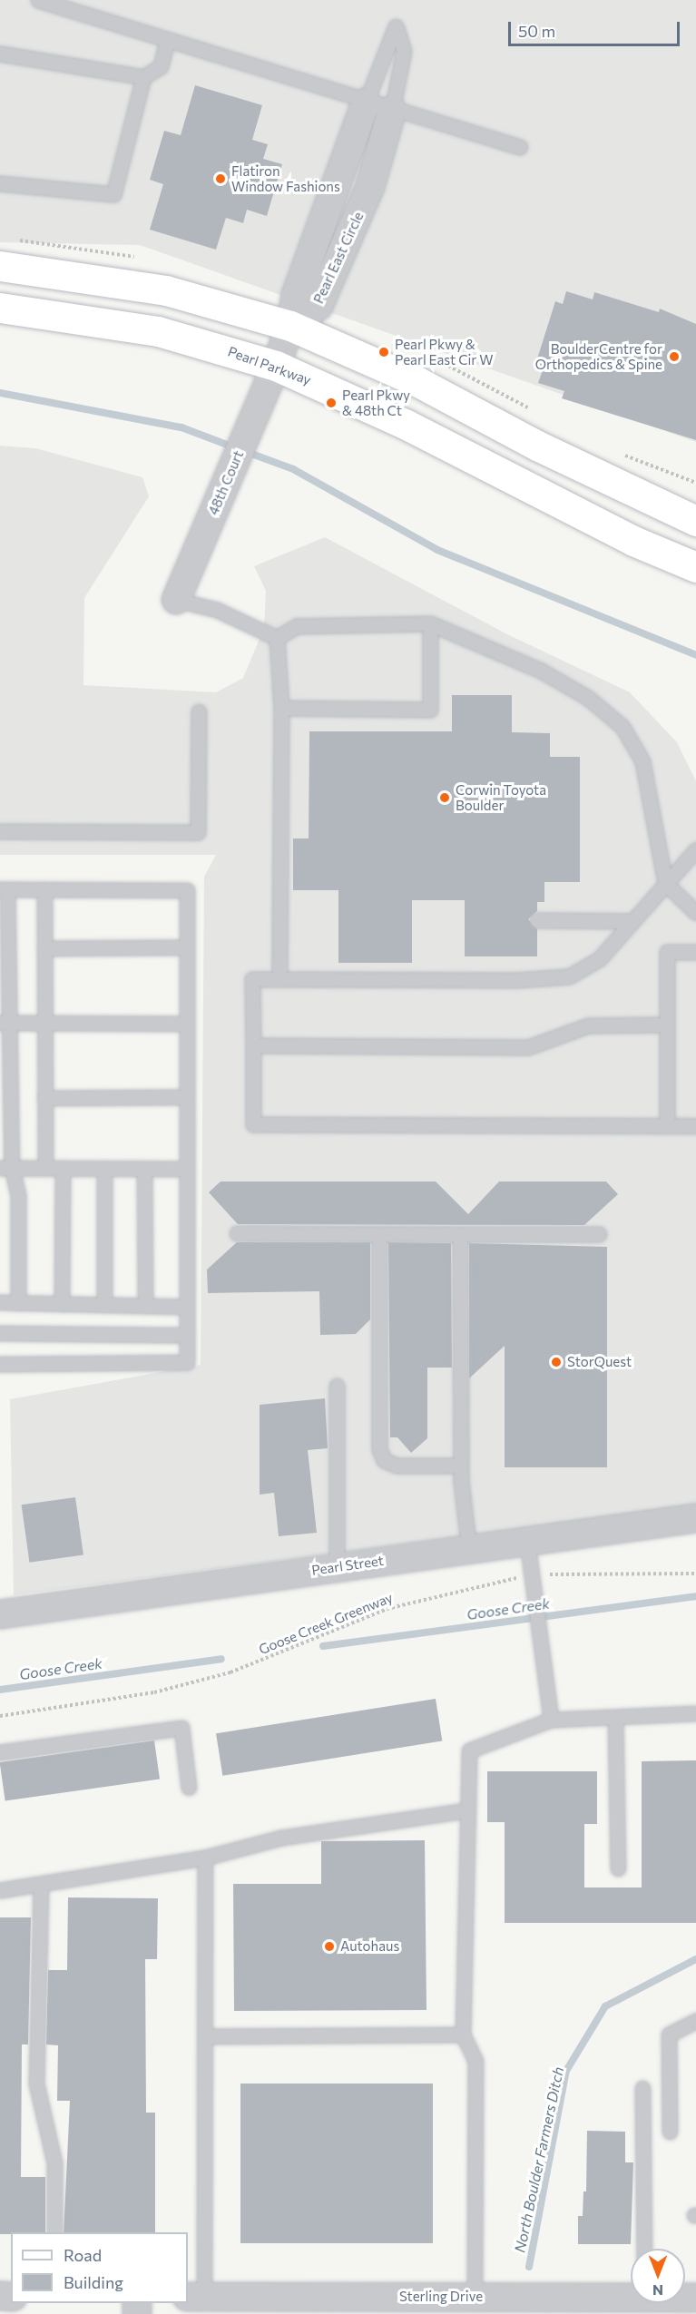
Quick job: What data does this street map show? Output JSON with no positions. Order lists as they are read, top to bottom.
{
  "streets": {
    "main road": ["Pearl Parkway"],
    "street": [
      "Pearl East Circle",
      "48th Court",
      "Pearl Street",
      "Sterling Drive"
    ],
    "path": ["Goose Creek Greenway"]
  },
  "crossings": [
    ["Pearl East Circle", "48th Court"],
    ["Pearl Parkway", "48th Court"]
  ],
  "water": ["Goose Creek", "North Boulder Farmers Ditch"],
  "places": [
    "Flatiron Window Fashions",
    "Pearl Pkwy & Pearl East Cir W",
    "BoulderCentre for Orthopedics & Spine",
    "Pearl Pkwy & 48th Ct",
    "Corwin Toyota Boulder",
    "StorQuest",
    "Autohaus"
  ],
  "legend": ["Road", "Building"],
  "scale_bar": "50 m",
  "north": "bottom"
}
